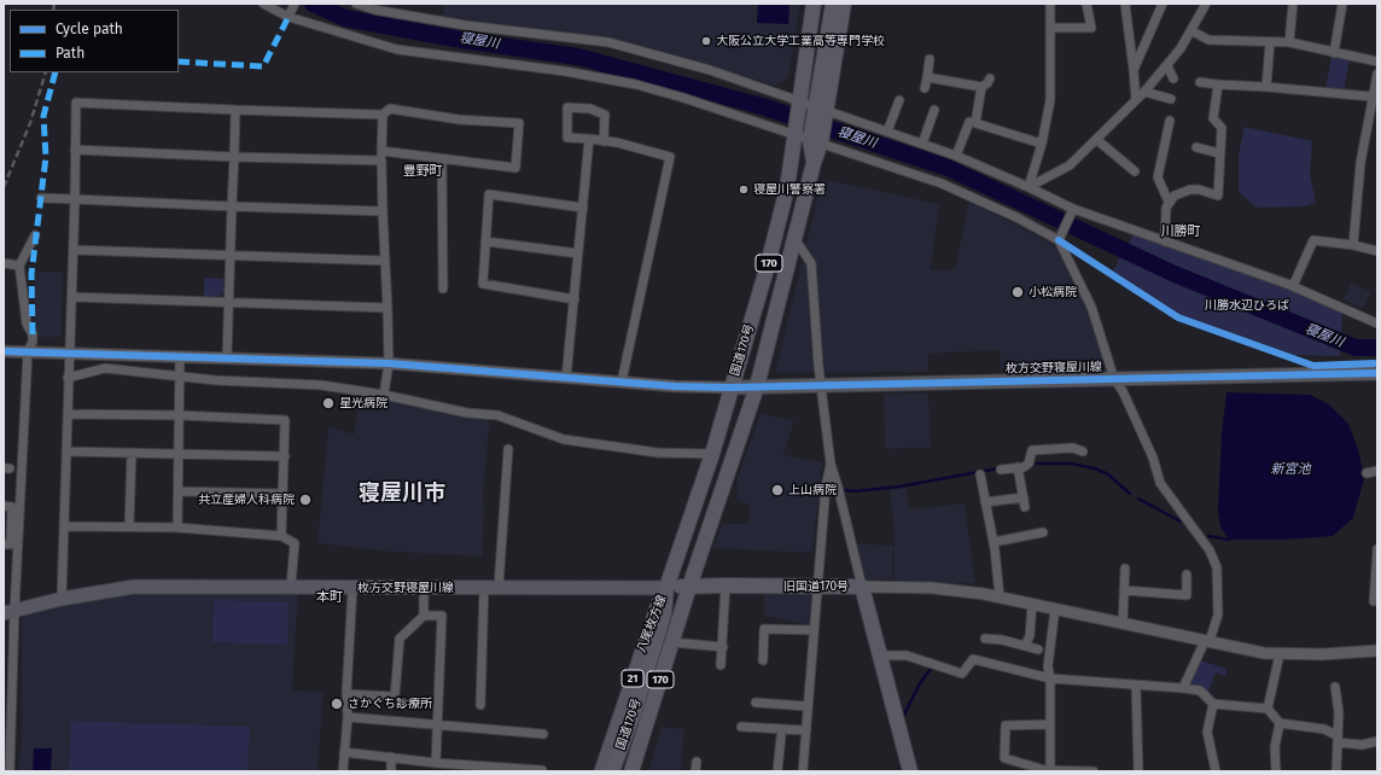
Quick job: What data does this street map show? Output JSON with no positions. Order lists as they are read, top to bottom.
{
  "streets": {
    "highway": ["170", "国道170号", "旧国道170号"],
    "main road": ["枚方交野寝屋川線", "八尾枚方線", "21"]
  },
  "crossings": [
    ["国道170号", "枚方交野寝屋川線"],
    ["国道170号", "旧国道170号"],
    ["国道170号", "八尾枚方線"],
    ["枚方交野寝屋川線", "旧国道170号"],
    ["枚方交野寝屋川線", "八尾枚方線"],
    ["旧国道170号", "八尾枚方線"]
  ],
  "districts": [
    "豊野町",
    "川勝町",
    "寝屋川市",
    "本町"
  ],
  "water": ["寝屋川", "新宮池"],
  "parks": ["川勝水辺ひろば"],
  "places": [
    "大阪公立大学工業高等専門学校",
    "寝屋川警察署",
    "小松病院",
    "星光病院",
    "上山病院",
    "共立産婦人科病院",
    "さかぐち診療所"
  ],
  "legend": ["Cycle path", "Path"]
}
